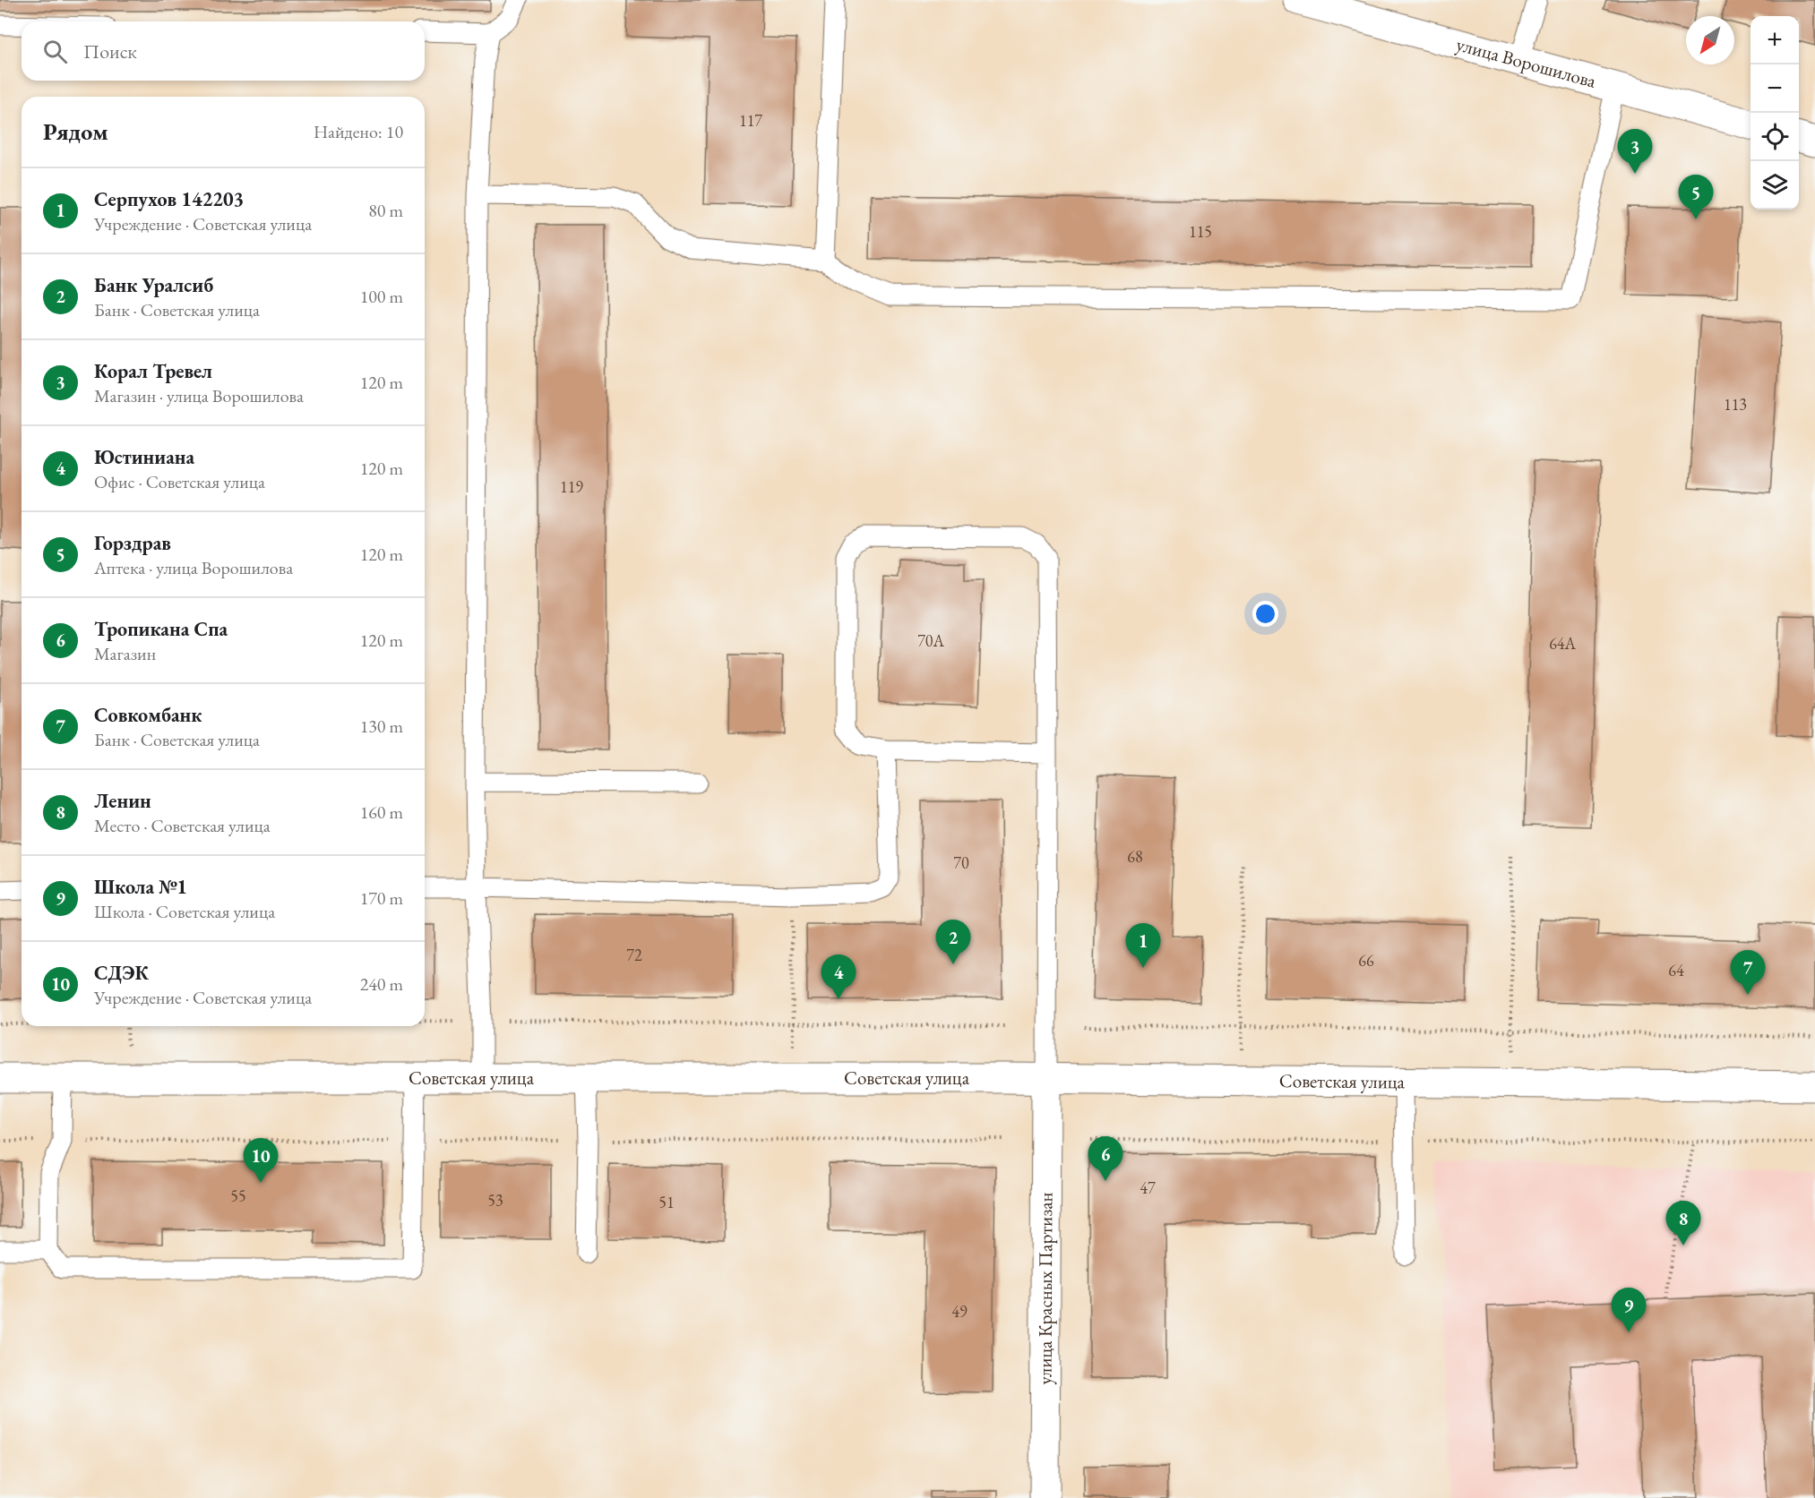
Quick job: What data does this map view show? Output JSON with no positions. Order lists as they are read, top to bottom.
{
  "streets": {
    "street": ["улица Ворошилова", "Советская улица", "улица Красных Партизан"]
  },
  "crossings": [
    ["Советская улица", "улица Красных Партизан"]
  ],
  "house_numbers": [
    "117",
    "115",
    "113",
    "119",
    "70А",
    "64А",
    "68",
    "70",
    "72",
    "66",
    "64",
    "47",
    "55",
    "53",
    "51",
    "49"
  ],
  "north": "bottom left",
  "page": {
    "map_buttons": ["+", "−"],
    "search": "Поиск",
    "heading": ["Рядом", "Найдено: 10"],
    "pins": [
      "3",
      "5",
      "2",
      "1",
      "7",
      "4",
      "6",
      "10",
      "8",
      "9"
    ],
    "list": [
      {
        "mark": "1",
        "name": "Серпухов 142203",
        "note": "Учреждение · Советская улица",
        "value": "80 m"
      },
      {
        "mark": "2",
        "name": "Банк Уралсиб",
        "note": "Банк · Советская улица",
        "value": "100 m"
      },
      {
        "mark": "3",
        "name": "Корал Тревел",
        "note": "Магазин · улица Ворошилова",
        "value": "120 m"
      },
      {
        "mark": "4",
        "name": "Юстиниана",
        "note": "Офис · Советская улица",
        "value": "120 m"
      },
      {
        "mark": "5",
        "name": "Горздрав",
        "note": "Аптека · улица Ворошилова",
        "value": "120 m"
      },
      {
        "mark": "6",
        "name": "Тропикана Спа",
        "note": "Магазин",
        "value": "120 m"
      },
      {
        "mark": "7",
        "name": "Совкомбанк",
        "note": "Банк · Советская улица",
        "value": "130 m"
      },
      {
        "mark": "8",
        "name": "Ленин",
        "note": "Место · Советская улица",
        "value": "160 m"
      },
      {
        "mark": "9",
        "name": "Школа №1",
        "note": "Школа · Советская улица",
        "value": "170 m"
      },
      {
        "mark": "10",
        "name": "СДЭК",
        "note": "Учреждение · Советская улица",
        "value": "240 m"
      }
    ]
  }
}
